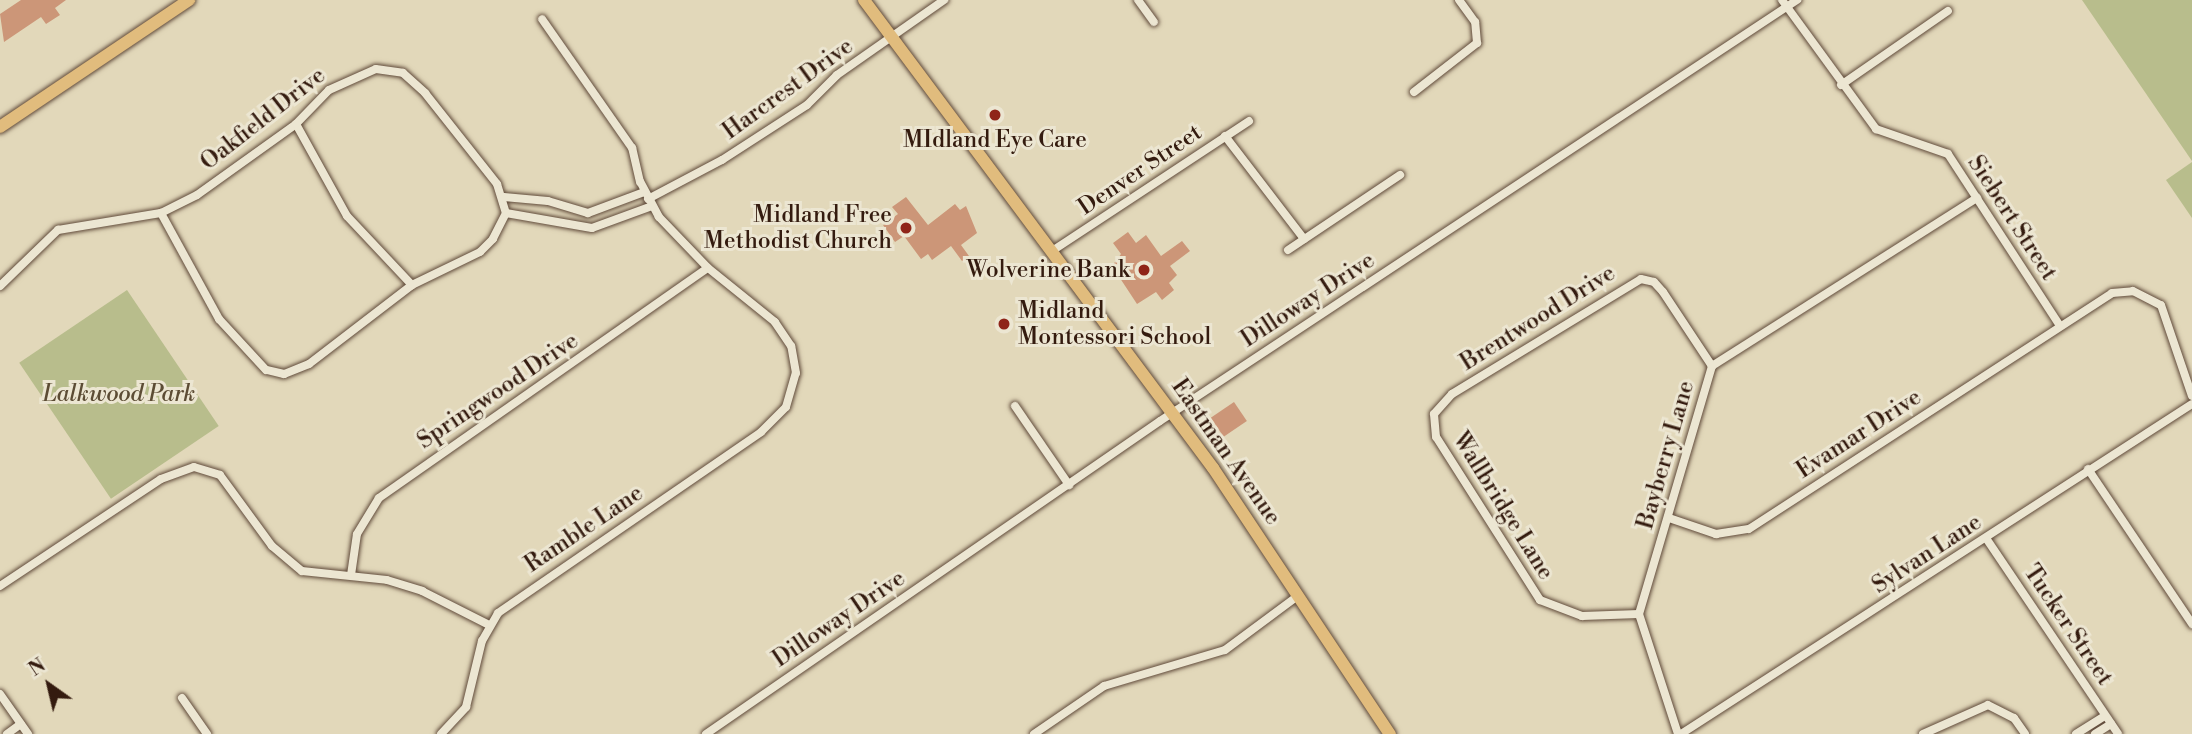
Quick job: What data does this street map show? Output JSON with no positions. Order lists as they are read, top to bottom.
{
  "streets": {
    "main road": ["Eastman Avenue"],
    "street": [
      "Harcrest Drive",
      "Oakfield Drive",
      "Denver Street",
      "Siebert Street",
      "Dilloway Drive",
      "Brentwood Drive",
      "Springwood Drive",
      "Evamar Drive",
      "Bayberry Lane",
      "Wallbridge Lane",
      "Ramble Lane",
      "Sylvan Lane",
      "Tucker Street"
    ]
  },
  "crossings": [
    ["Harcrest Drive", "Eastman Avenue"],
    ["Denver Street", "Eastman Avenue"],
    ["Siebert Street", "Dilloway Drive"],
    ["Siebert Street", "Evamar Drive"],
    ["Siebert Street", "Bayberry Lane"],
    ["Dilloway Drive", "Eastman Avenue"],
    ["Brentwood Drive", "Bayberry Lane"],
    ["Brentwood Drive", "Wallbridge Lane"],
    ["Springwood Drive", "Ramble Lane"],
    ["Evamar Drive", "Bayberry Lane"],
    ["Bayberry Lane", "Wallbridge Lane"],
    ["Sylvan Lane", "Tucker Street"]
  ],
  "parks": ["Lalkwood Park"],
  "places": [
    "MIdland Eye Care",
    "Midland Free Methodist Church",
    "Wolverine Bank",
    "Midland Montessori School"
  ],
  "north": "top left"
}
